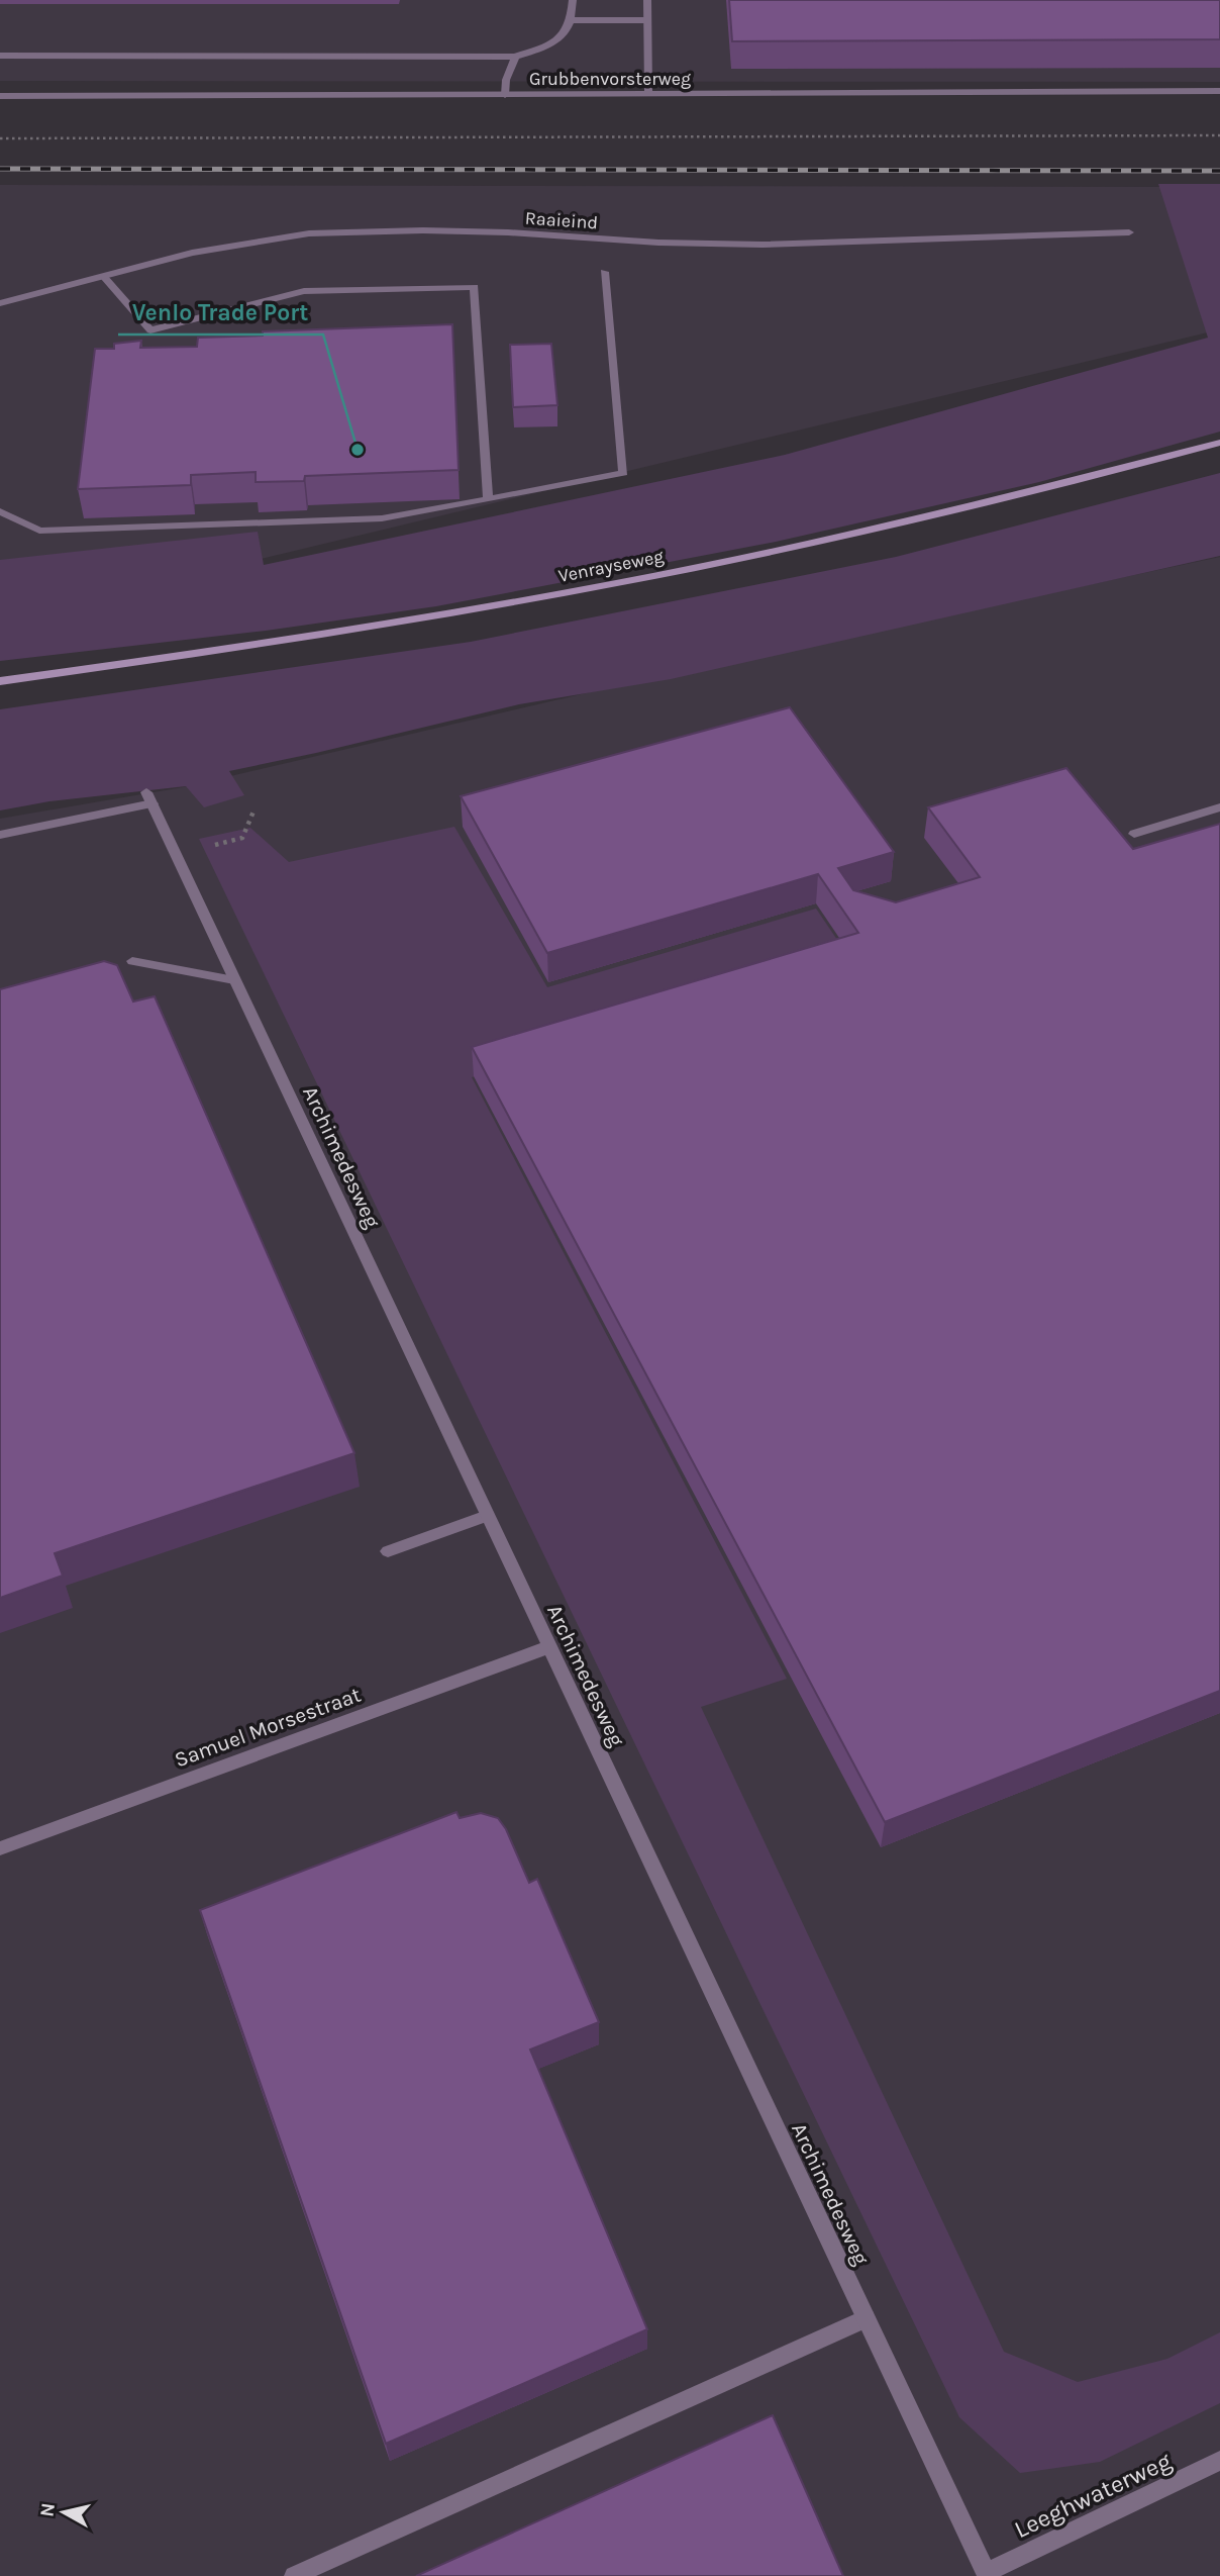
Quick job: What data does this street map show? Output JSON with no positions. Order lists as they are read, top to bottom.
{
  "streets": {
    "main road": ["Venrayseweg"],
    "street": [
      "Grubbenvorsterweg",
      "Raaieind",
      "Archimedesweg",
      "Samuel Morsestraat",
      "Leeghwaterweg"
    ]
  },
  "crossings": [
    ["Archimedesweg", "Samuel Morsestraat"],
    ["Archimedesweg", "Leeghwaterweg"]
  ],
  "places": ["Venlo Trade Port"],
  "north": "left"
}
